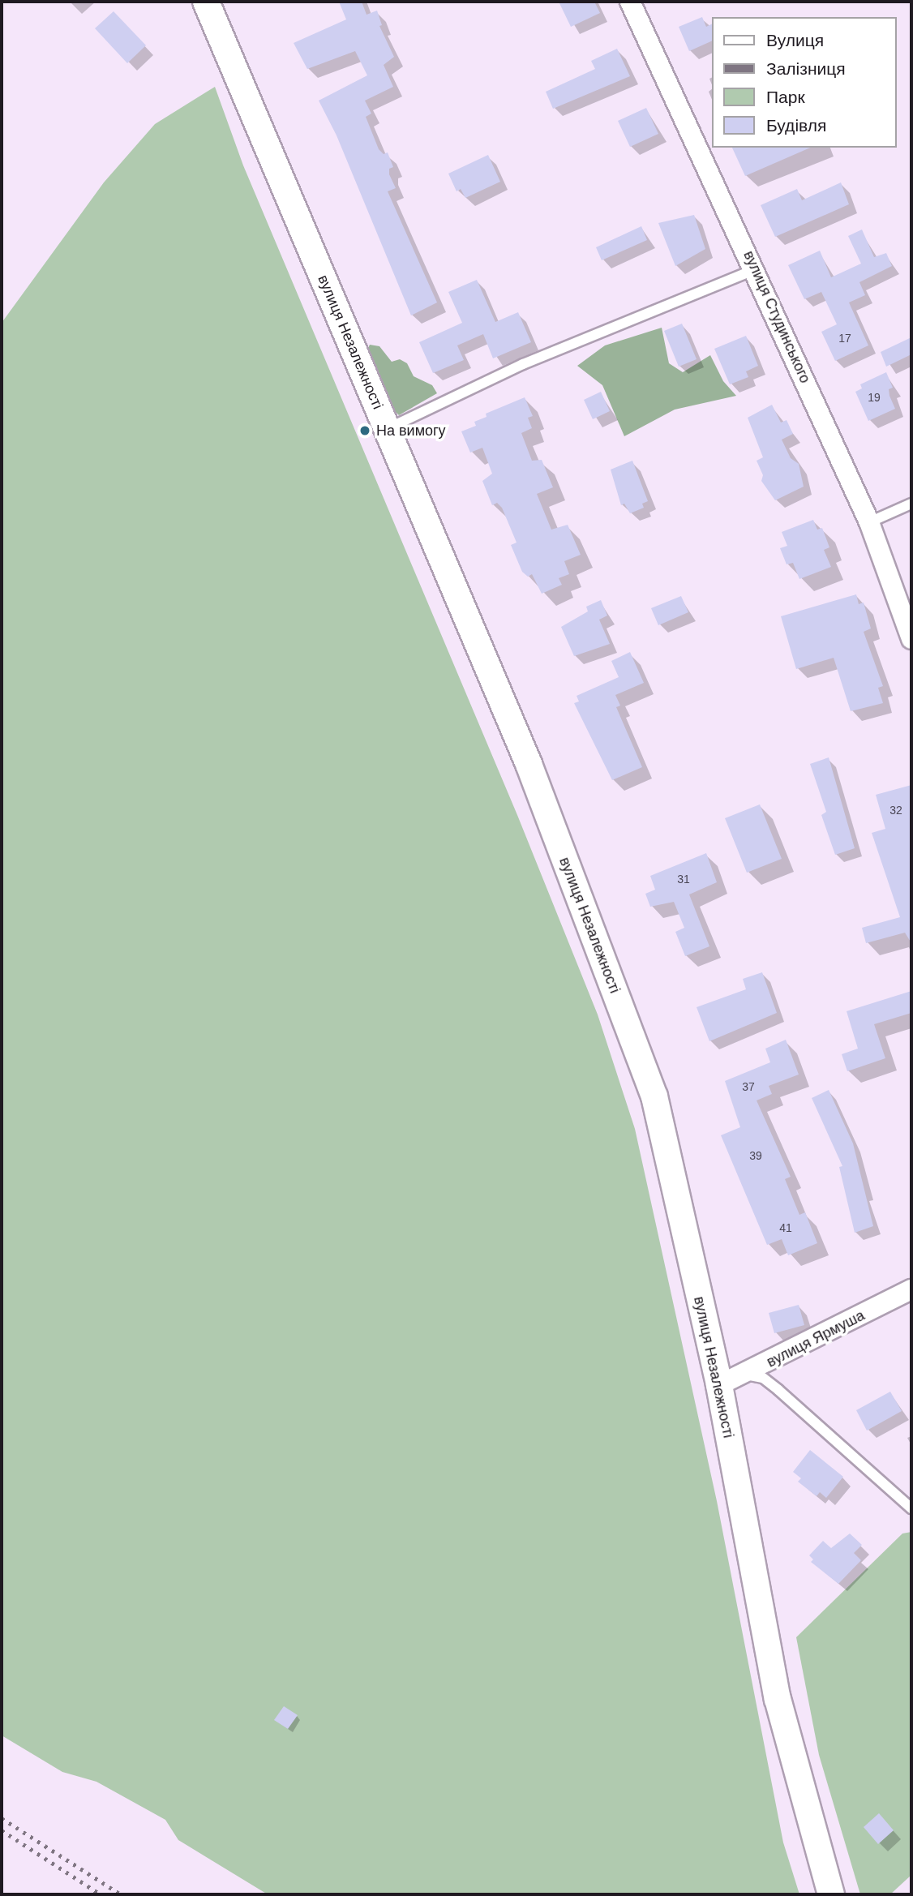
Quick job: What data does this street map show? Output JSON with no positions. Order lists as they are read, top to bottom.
{
  "streets": {
    "street": ["вулиця Студинського", "вулиця Незалежності", "вулиця Ярмуша"]
  },
  "crossings": [
    ["вулиця Незалежності", "вулиця Ярмуша"]
  ],
  "places": ["На вимогу"],
  "house_numbers": [
    "17",
    "19",
    "32",
    "31",
    "37",
    "39",
    "41"
  ],
  "legend": [
    "Вулиця",
    "Залізниця",
    "Парк",
    "Будівля"
  ]
}
